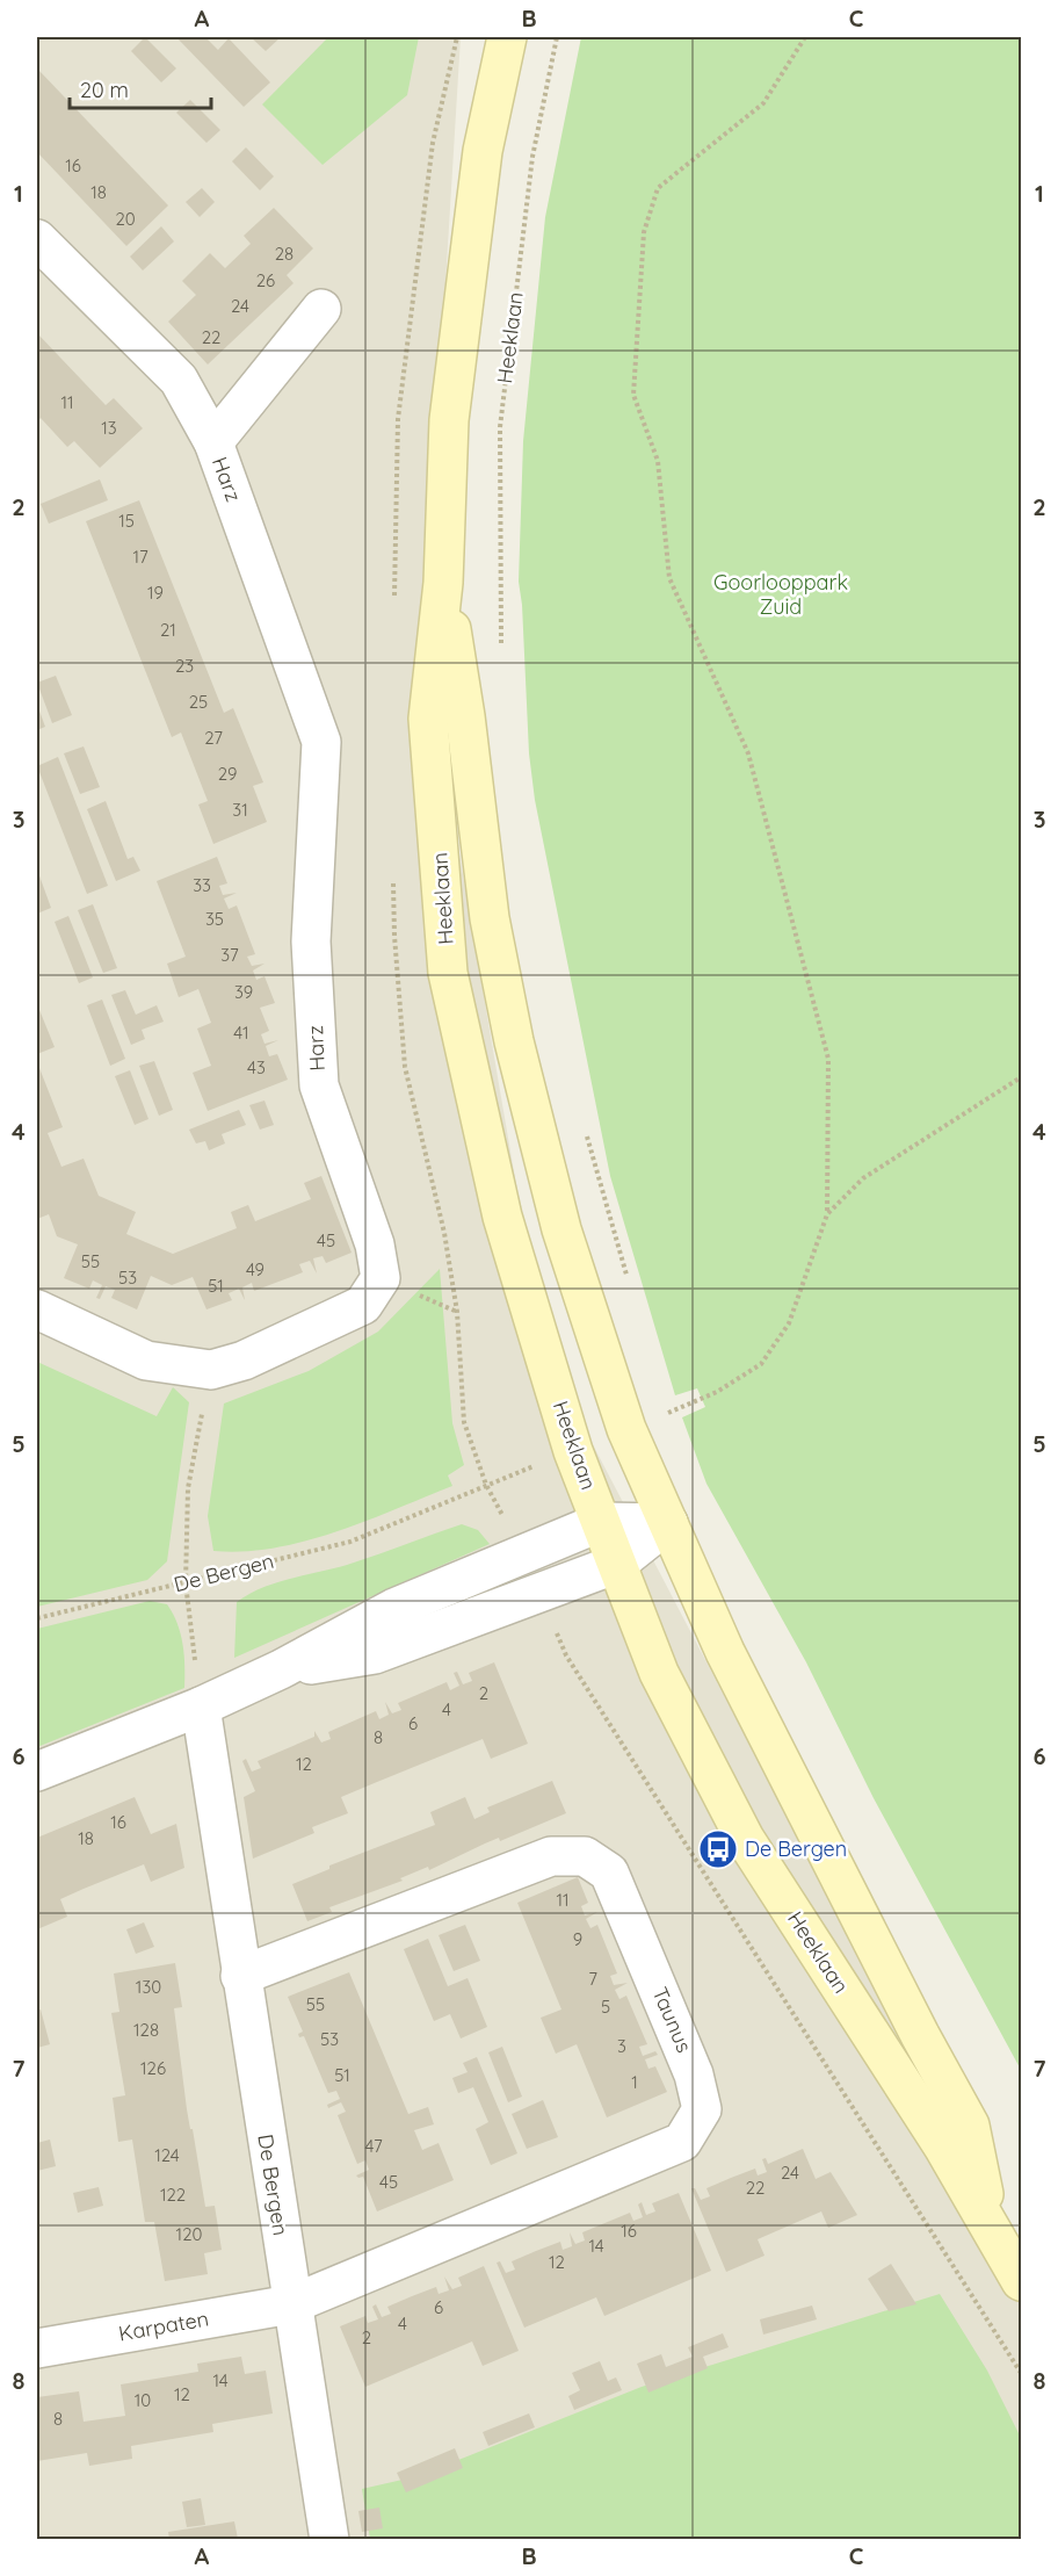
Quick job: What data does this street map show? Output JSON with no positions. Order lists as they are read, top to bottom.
{
  "streets": {
    "main road": ["Heeklaan"],
    "street": [
      "Harz",
      "De Bergen",
      "Taunus",
      "Karpaten"
    ]
  },
  "crossings": [
    ["De Bergen", "Taunus"],
    ["De Bergen", "Karpaten"],
    ["Taunus", "Karpaten"]
  ],
  "parks": ["Goorlooppark Zuid"],
  "places": {
    "bus stop": ["De Bergen"]
  },
  "house_numbers": [
    "16",
    "18",
    "20",
    "28",
    "26",
    "24",
    "22",
    "11",
    "13",
    "15",
    "17",
    "19",
    "21",
    "23",
    "25",
    "27",
    "29",
    "31",
    "33",
    "35",
    "37",
    "39",
    "41",
    "43",
    "45",
    "55",
    "49",
    "53",
    "51",
    "2",
    "4",
    "6",
    "8",
    "12",
    "16",
    "18",
    "11",
    "9",
    "7",
    "130",
    "55",
    "5",
    "128",
    "53",
    "3",
    "126",
    "51",
    "1",
    "47",
    "124",
    "24",
    "45",
    "22",
    "122",
    "16",
    "120",
    "14",
    "12",
    "6",
    "4",
    "2",
    "14",
    "12",
    "10",
    "8"
  ],
  "scale_bar": "20 m",
  "grid": {
    "columns": ["A", "B", "C"],
    "rows": [
      "1",
      "2",
      "3",
      "4",
      "5",
      "6",
      "7",
      "8"
    ]
  }
}
